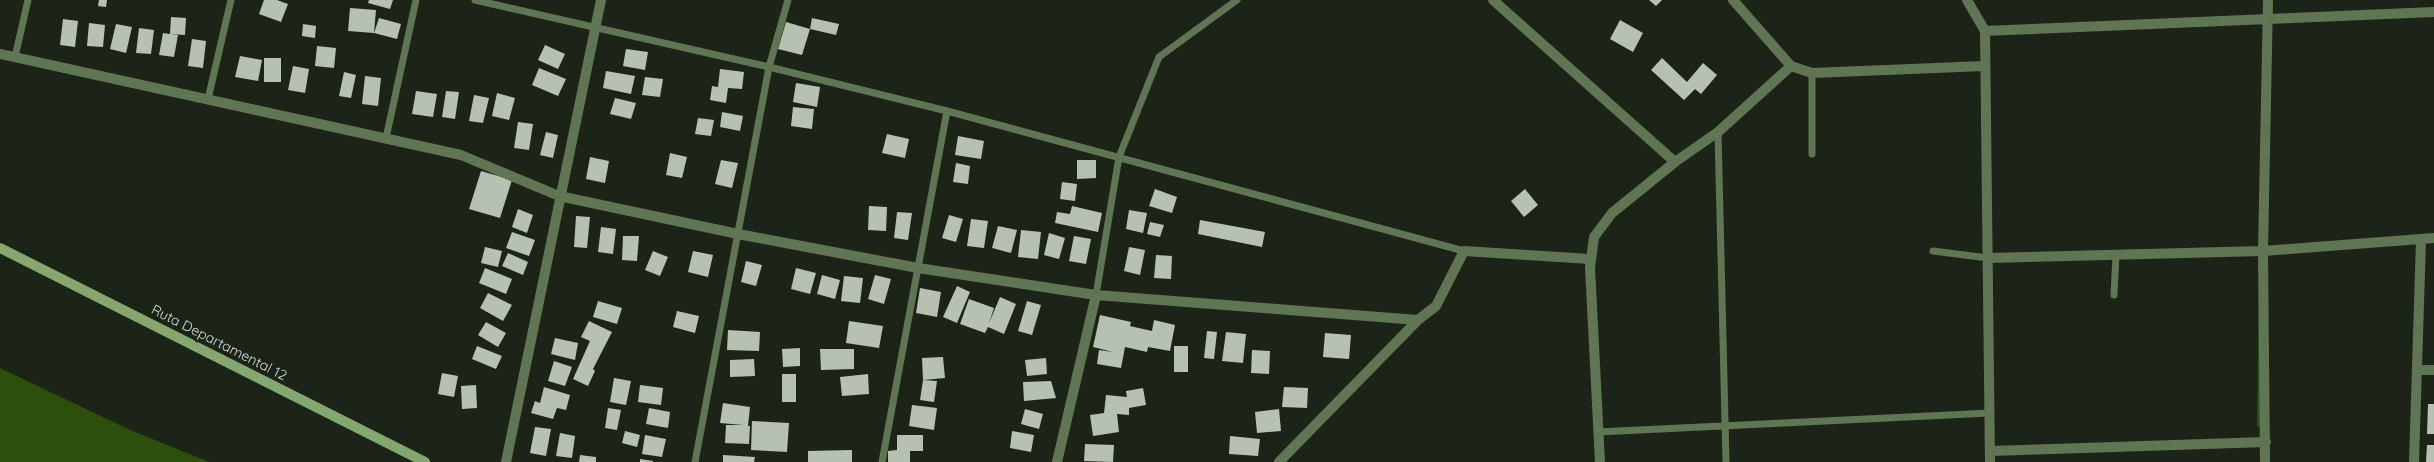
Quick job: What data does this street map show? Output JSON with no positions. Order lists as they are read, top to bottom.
{
  "streets": {
    "main road": ["Ruta Departamental 12"]
  }
}
